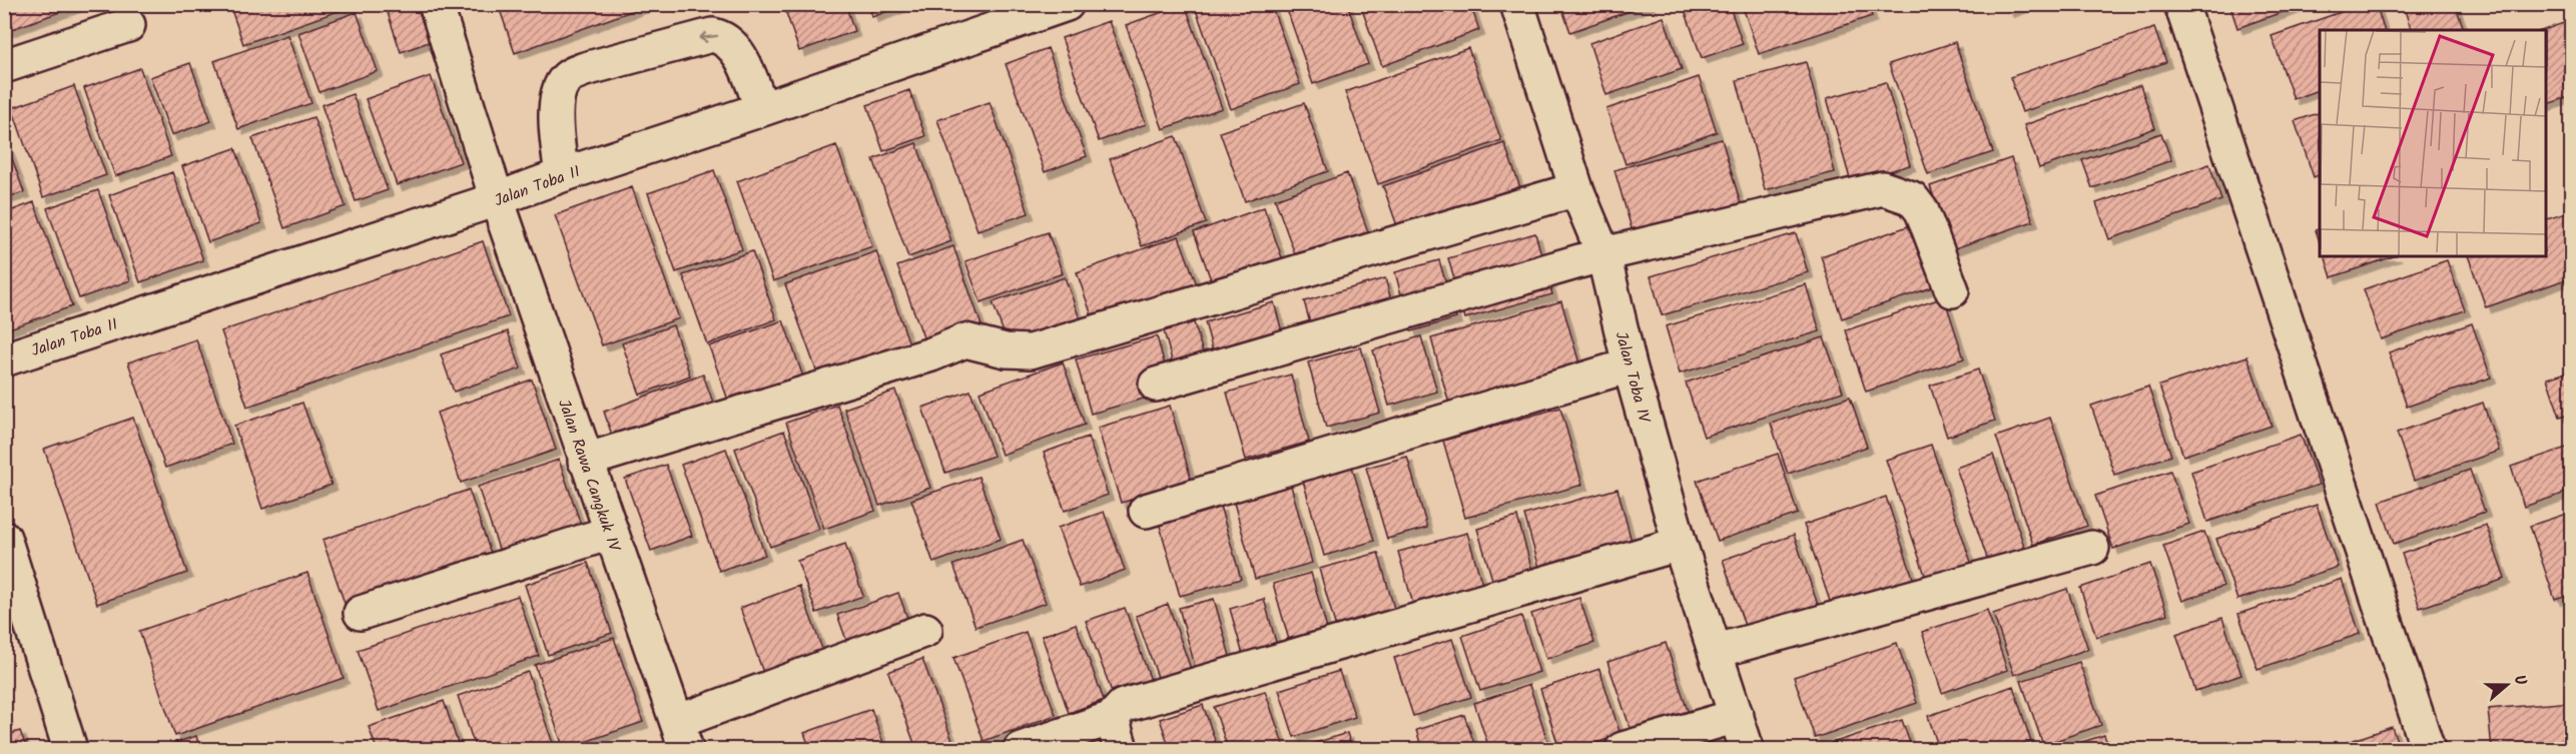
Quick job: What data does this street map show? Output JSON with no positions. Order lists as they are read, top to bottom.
{
  "streets": {
    "street": ["Jalan Toba II", "Jalan Toba IV", "Jalan Rawa Cangkuk IV"]
  },
  "crossings": [
    ["Jalan Toba II", "Jalan Rawa Cangkuk IV"]
  ],
  "north": "right"
}
